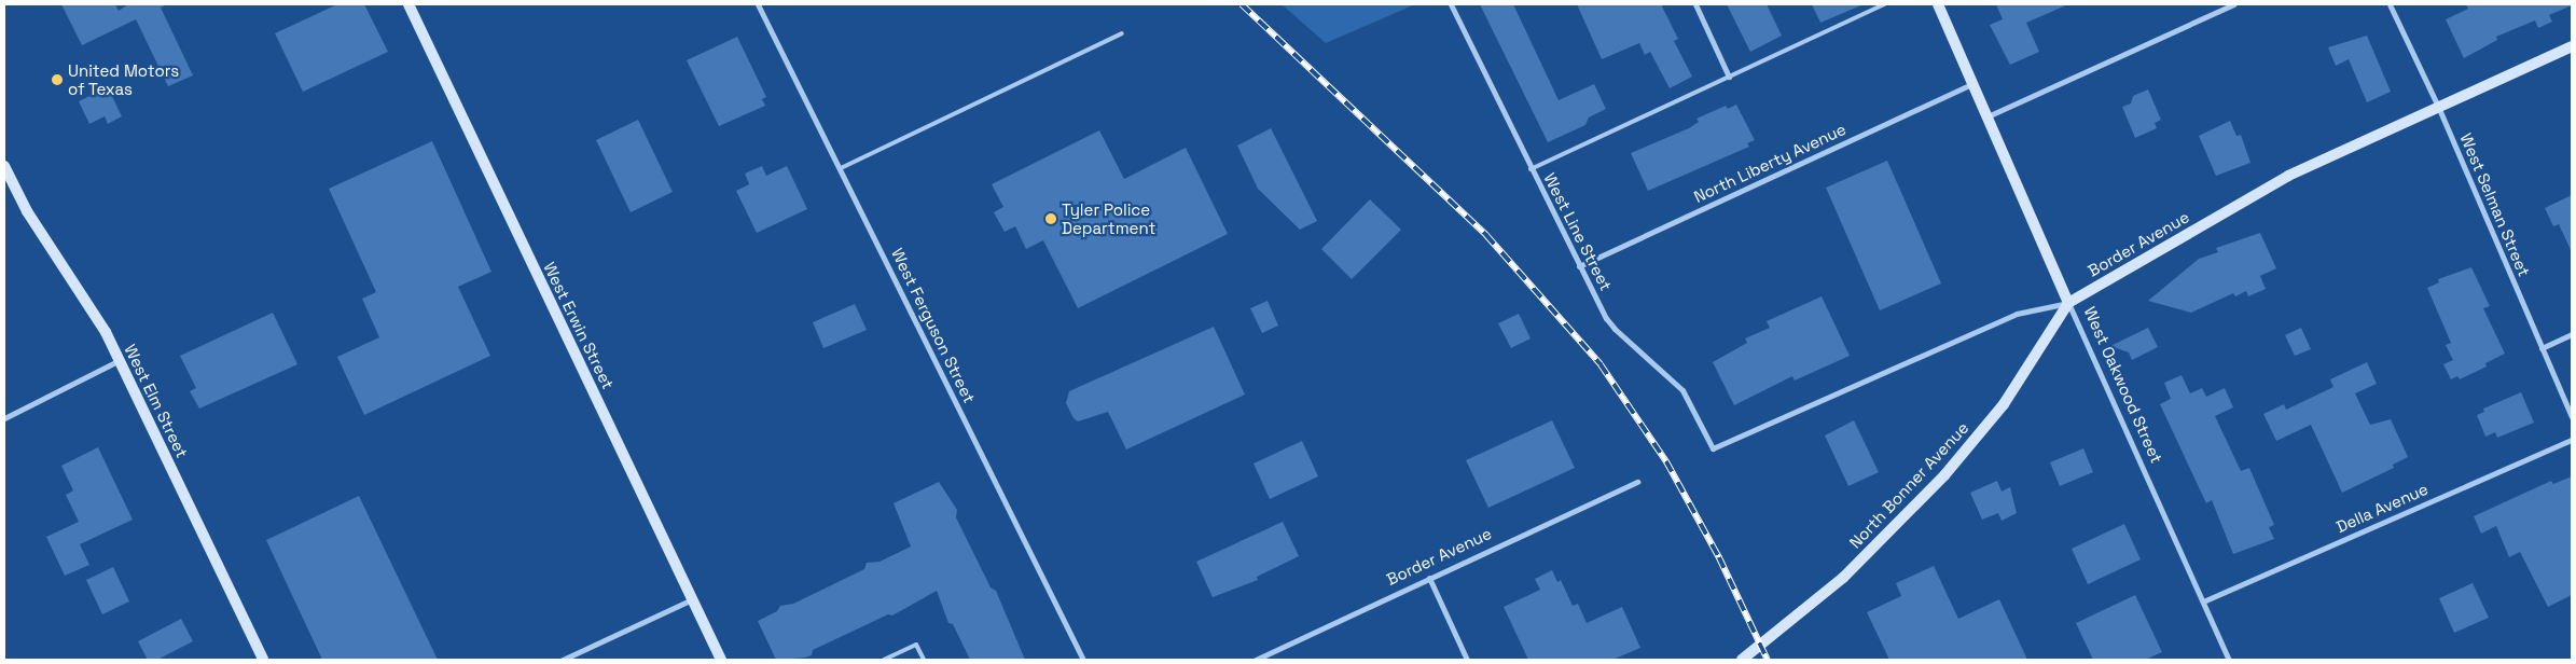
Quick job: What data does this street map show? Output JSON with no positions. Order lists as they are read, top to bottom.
{
  "streets": {
    "street": [
      "North Liberty Avenue",
      "West Selman Street",
      "West Line Street",
      "Border Avenue",
      "West Erwin Street",
      "West Ferguson Street",
      "West Oakwood Street",
      "West Elm Street",
      "North Bonner Avenue",
      "Della Avenue"
    ]
  },
  "crossings": [
    ["North Liberty Avenue", "West Line Street"],
    ["North Liberty Avenue", "West Oakwood Street"],
    ["West Selman Street", "Border Avenue"],
    ["West Line Street", "Border Avenue"],
    ["Border Avenue", "West Oakwood Street"],
    ["Border Avenue", "North Bonner Avenue"],
    ["West Oakwood Street", "North Bonner Avenue"],
    ["West Oakwood Street", "Della Avenue"]
  ],
  "places": ["United Motors of Texas", "Tyler Police Department"]
}
